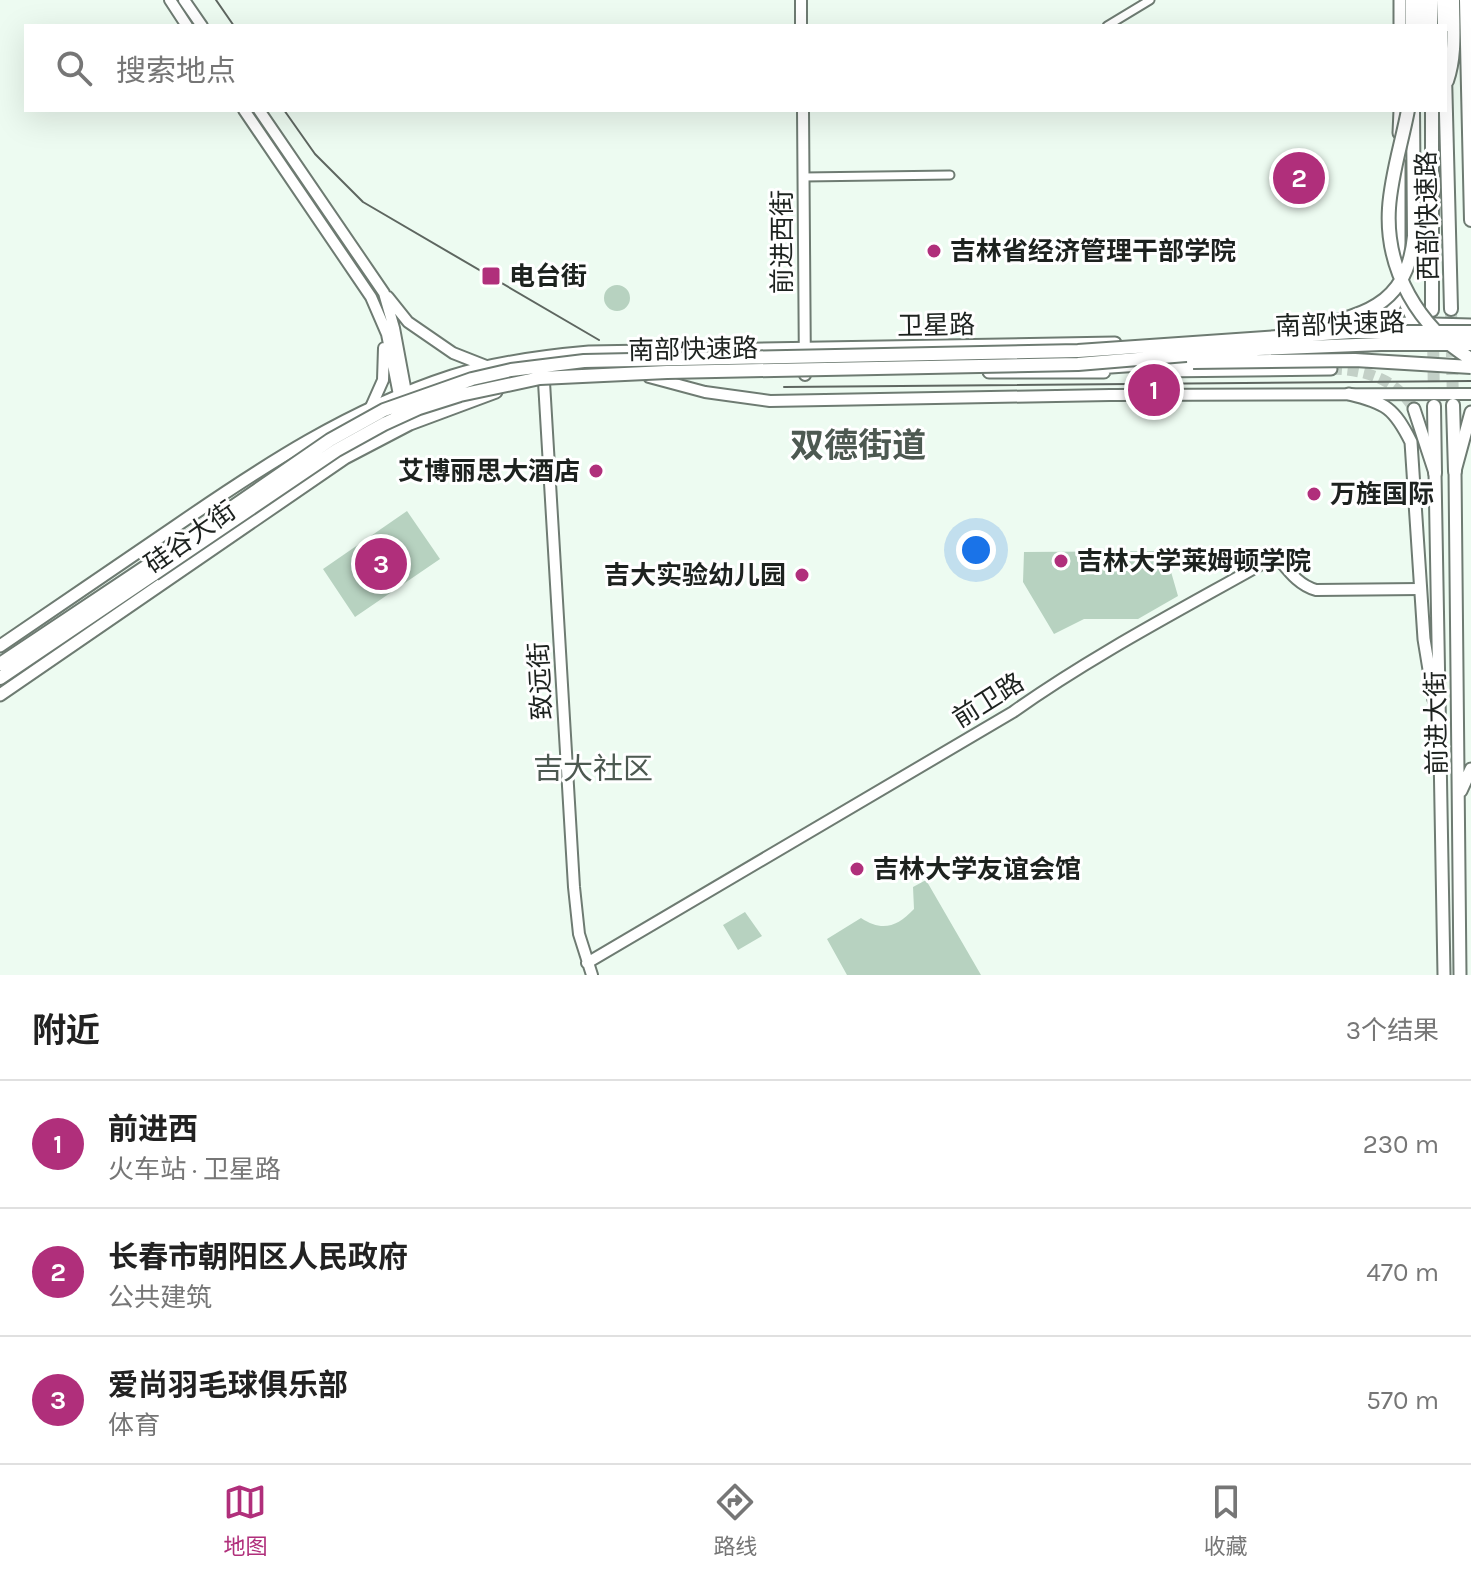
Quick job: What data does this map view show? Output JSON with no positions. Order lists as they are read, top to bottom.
{
  "streets": {
    "highway": ["西部快速路", "南部快速路"],
    "main road": ["卫星路", "硅谷大街", "前进大街"],
    "street": ["前进西街", "致远街", "前卫路"]
  },
  "crossings": [
    ["前进西街", "卫星路"],
    ["南部快速路", "卫星路"],
    ["卫星路", "硅谷大街"],
    ["卫星路", "致远街"],
    ["致远街", "前卫路"]
  ],
  "districts": ["双德街道", "吉大社区"],
  "places": {
    "other": [
      "吉林省经济管理干部学院",
      "艾博丽思大酒店",
      "万旌国际",
      "吉林大学莱姆顿学院",
      "吉大实验幼儿园",
      "吉林大学友谊会馆"
    ],
    "transit": ["电台街"]
  },
  "page": {
    "search": "搜索地点",
    "pins": ["2", "1", "3"],
    "heading": ["附近", "3个结果"],
    "list": [
      {
        "mark": "1",
        "name": "前进西",
        "note": "火车站 · 卫星路",
        "value": "230 m"
      },
      {
        "mark": "2",
        "name": "长春市朝阳区人民政府",
        "note": "公共建筑",
        "value": "470 m"
      },
      {
        "mark": "3",
        "name": "爱尚羽毛球俱乐部",
        "note": "体育",
        "value": "570 m"
      }
    ],
    "nav": ["地图", "路线", "收藏"]
  }
}
